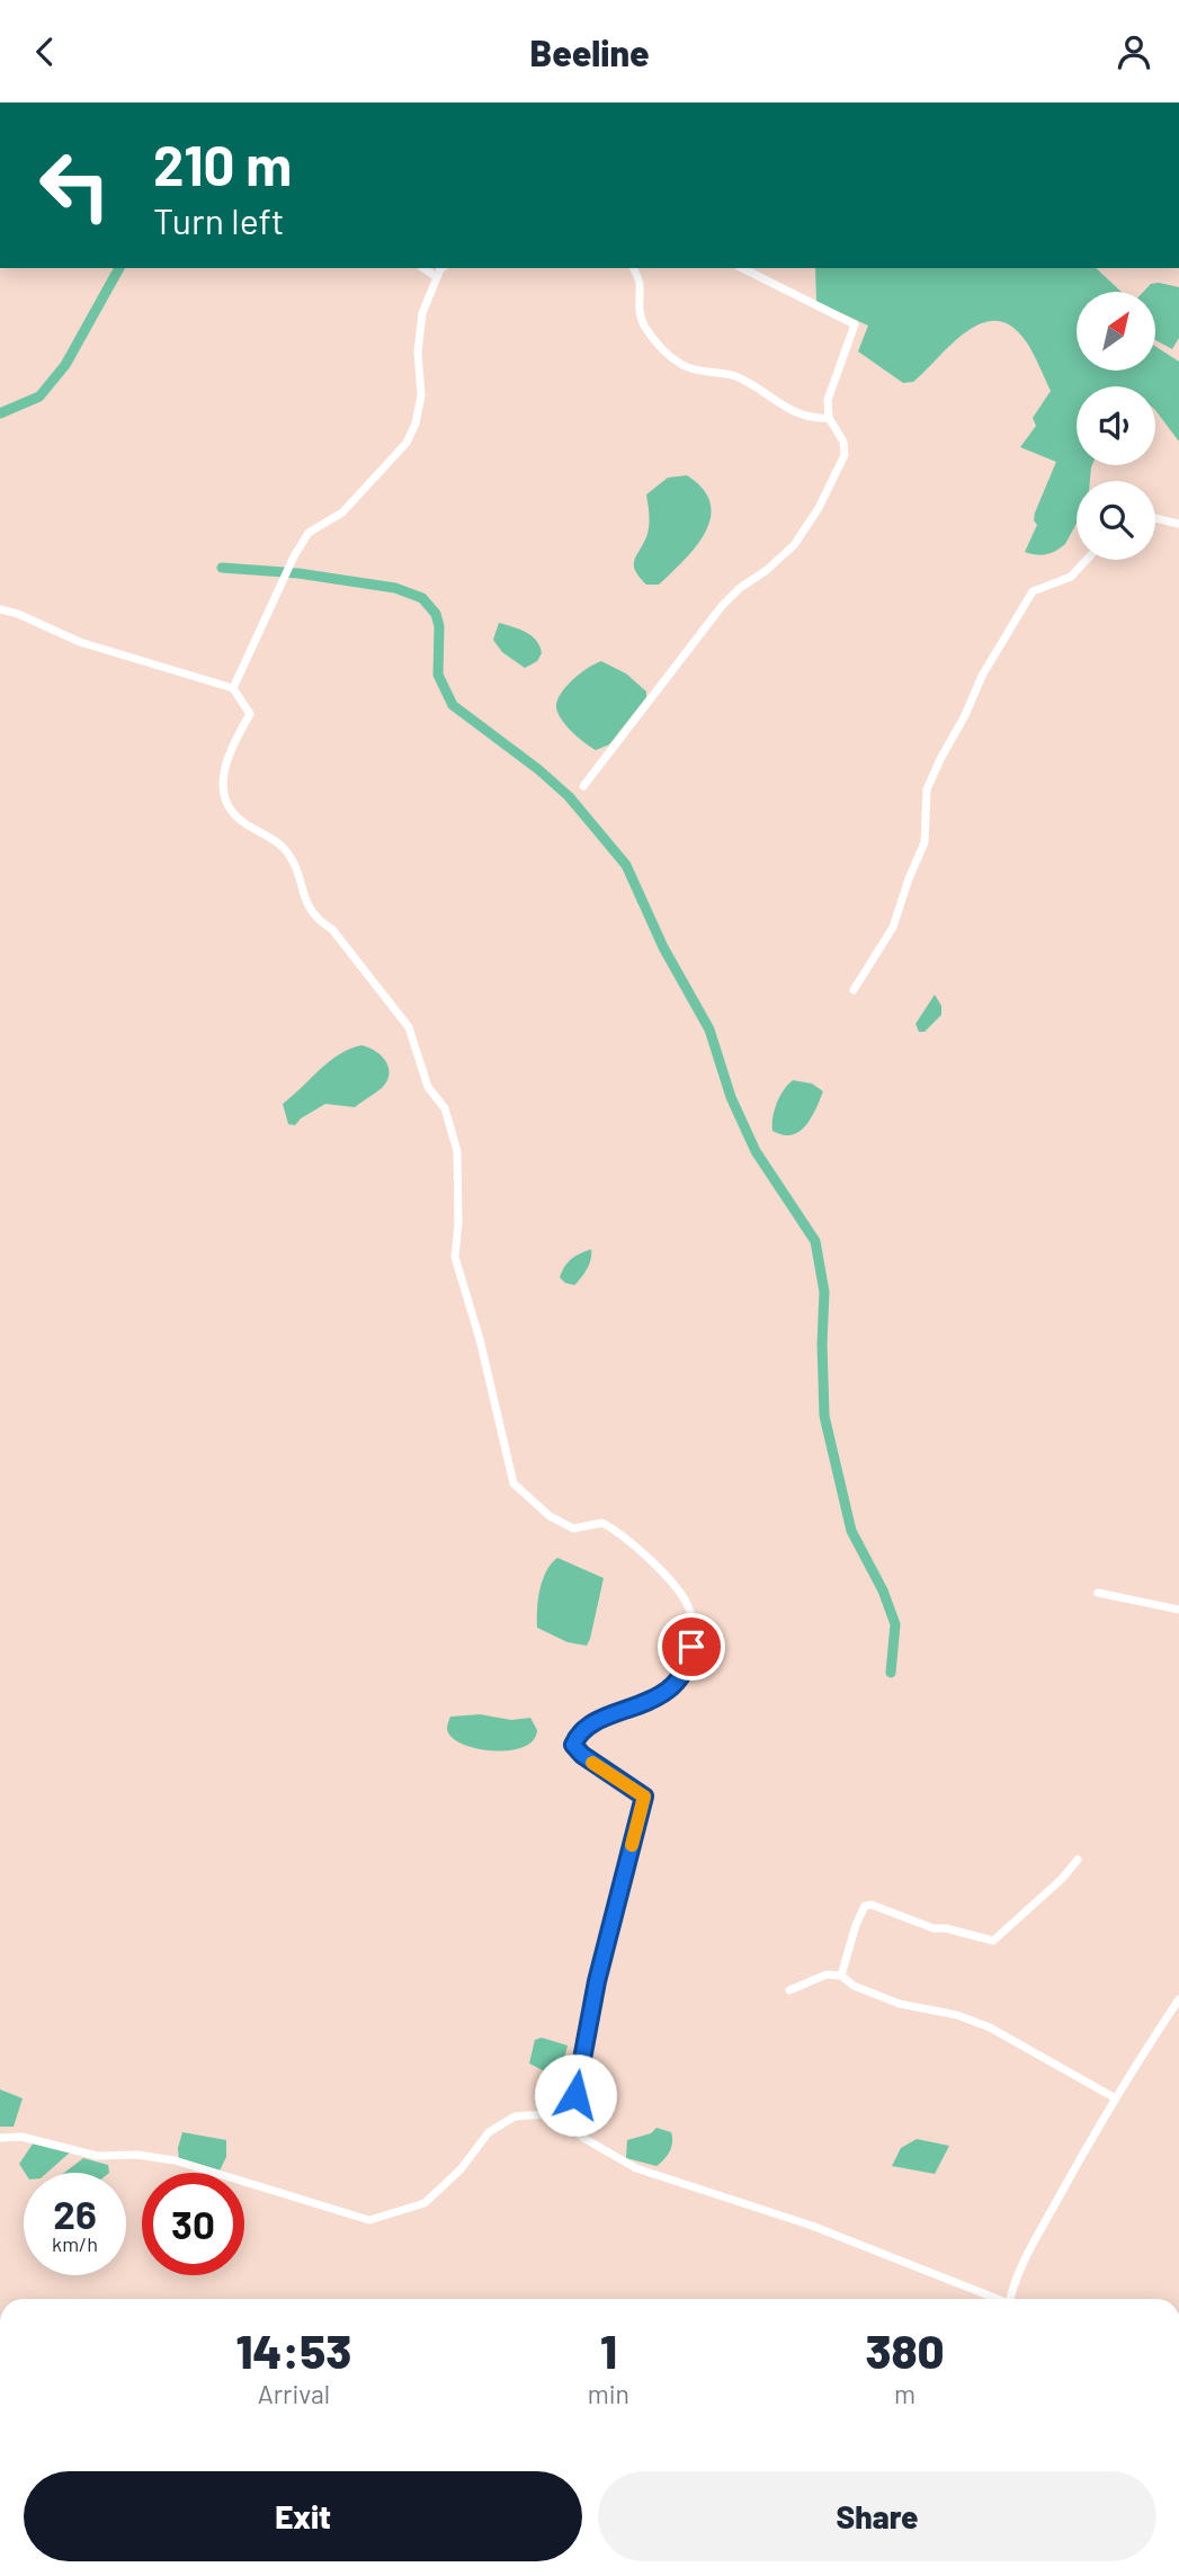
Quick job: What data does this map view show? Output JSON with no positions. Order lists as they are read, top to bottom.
{
  "north": "top right",
  "page": {
    "header": "Beeline",
    "turn": ["210 m", "Turn left"],
    "speed": "26 km/h",
    "limit": "30",
    "eta": [
      "14:53",
      "Arrival",
      "1",
      "min",
      "380",
      "m"
    ],
    "buttons": ["Exit", "Share"]
  }
}
